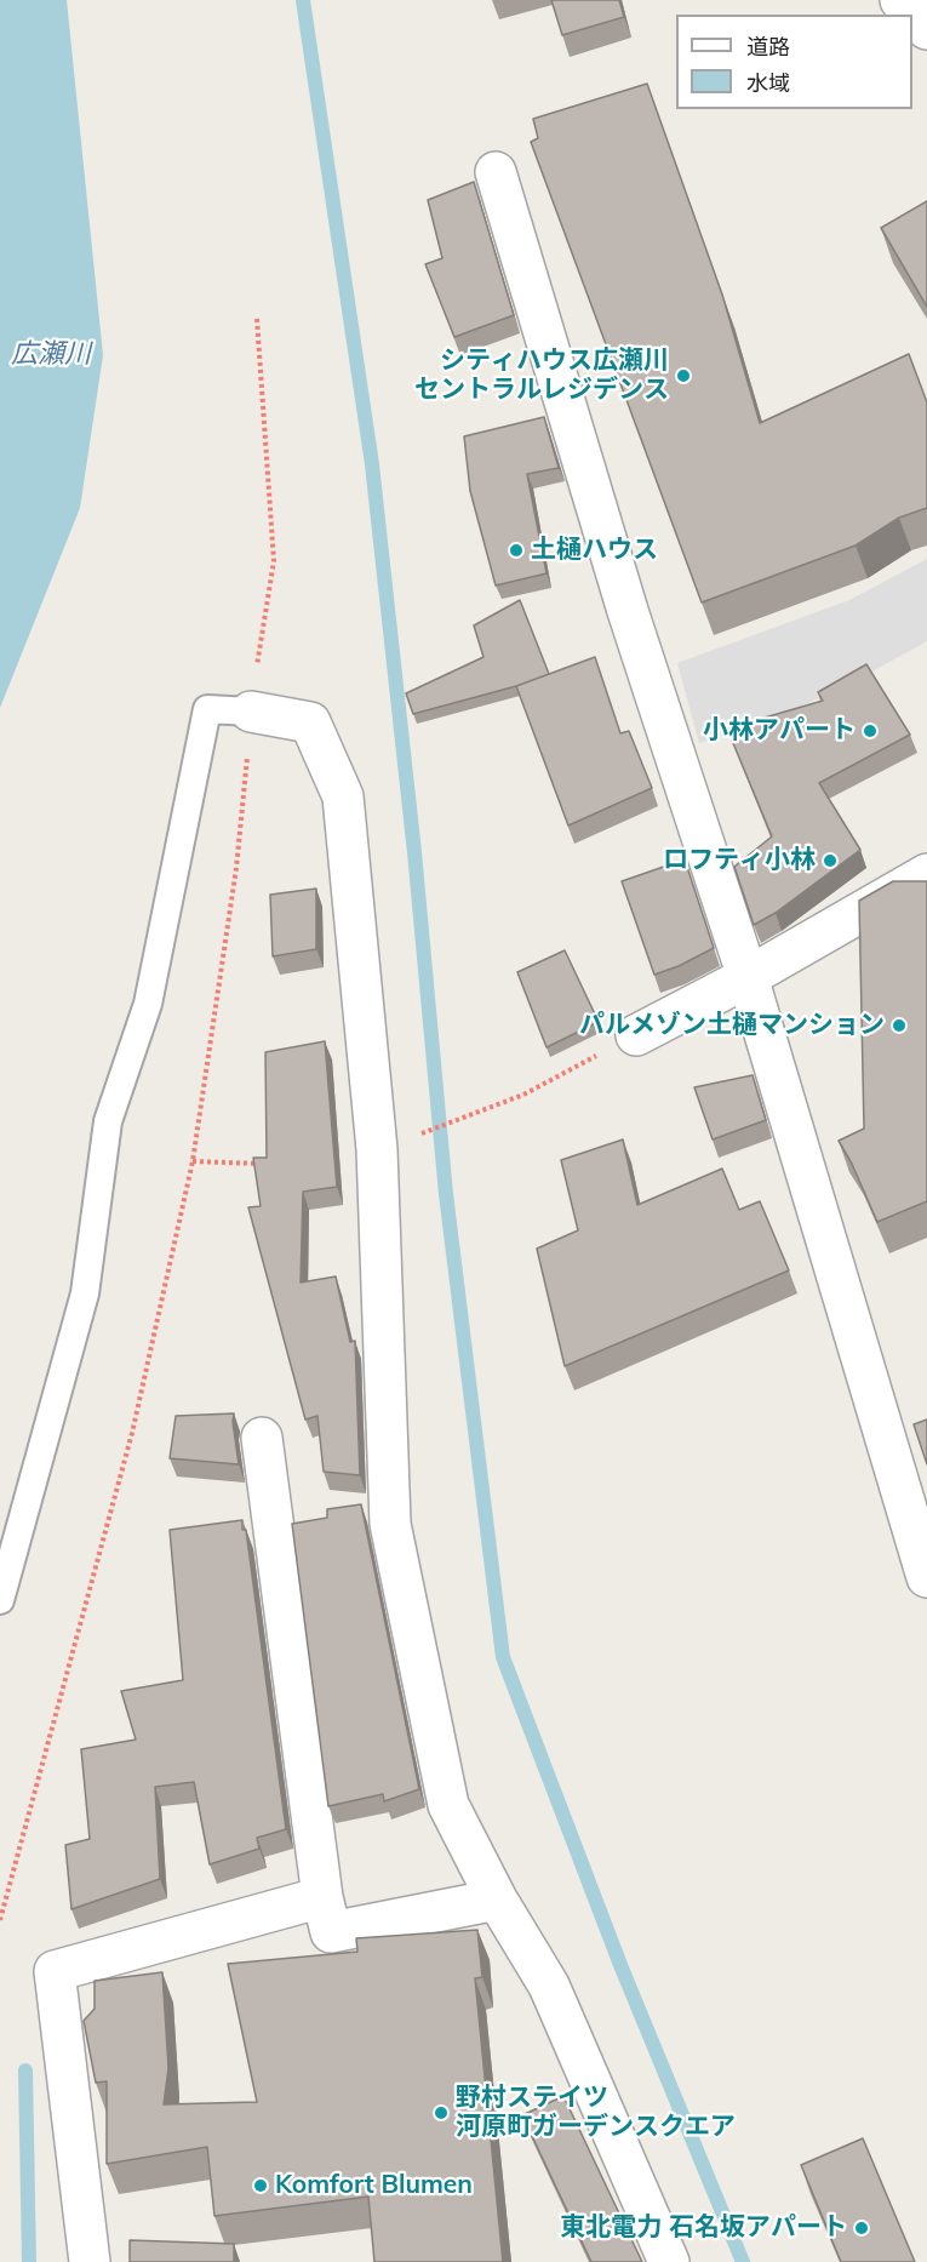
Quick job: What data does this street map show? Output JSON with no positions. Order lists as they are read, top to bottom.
{
  "water": ["広瀬川"],
  "places": [
    "シティハウス広瀬川 セントラルレジデンス",
    "土樋ハウス",
    "小林アパート",
    "ロフティ小林",
    "パルメゾン土樋マンション",
    "野村ステイツ 河原町ガーデンスクエア",
    "Komfort Blumen",
    "東北電力 石名坂アパート"
  ],
  "legend": ["道路", "水域"]
}
